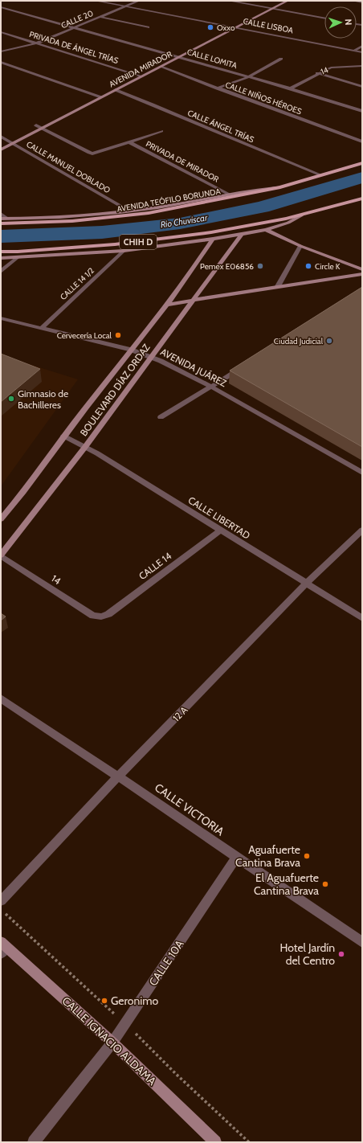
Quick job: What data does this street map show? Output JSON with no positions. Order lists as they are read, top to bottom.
{
  "streets": {
    "main road": [
      "AVENIDA MIRADOR",
      "AVENIDA TEÓFILO BORUNDA",
      "CHIH D",
      "BOULEVARD DÍAZ ORDAZ",
      "CALLE IGNACIO ALDAMA"
    ],
    "street": [
      "CALLE 20",
      "CALLE LISBOA",
      "PRIVADA DE ÁNGEL TRÍAS",
      "CALLE LOMITA",
      "14",
      "CALLE NIÑOS HÉROES",
      "CALLE ÁNGEL TRÍAS",
      "PRIVADA DE MIRADOR",
      "CALLE MANUEL DOBLADO",
      "CALLE 14 1/2",
      "AVENIDA JUÁREZ",
      "CALLE LIBERTAD",
      "CALLE 14",
      "12 A",
      "CALLE VICTORIA",
      "CALLE 10A"
    ]
  },
  "crossings": [
    ["CALLE 20", "CALLE LISBOA"],
    ["CALLE 20", "PRIVADA DE ÁNGEL TRÍAS"],
    ["CALLE 20", "CALLE LOMITA"],
    ["CALLE LISBOA", "AVENIDA MIRADOR"],
    ["PRIVADA DE ÁNGEL TRÍAS", "AVENIDA MIRADOR"],
    ["CALLE LOMITA", "AVENIDA MIRADOR"],
    ["CALLE LOMITA", "14"],
    ["AVENIDA MIRADOR", "CALLE NIÑOS HÉROES"],
    ["AVENIDA MIRADOR", "CALLE ÁNGEL TRÍAS"],
    ["AVENIDA MIRADOR", "PRIVADA DE MIRADOR"],
    ["AVENIDA MIRADOR", "CALLE MANUEL DOBLADO"],
    ["14", "BOULEVARD DÍAZ ORDAZ"],
    ["14", "CALLE 14"],
    ["CALLE ÁNGEL TRÍAS", "AVENIDA TEÓFILO BORUNDA"],
    ["PRIVADA DE MIRADOR", "AVENIDA TEÓFILO BORUNDA"],
    ["CALLE MANUEL DOBLADO", "AVENIDA TEÓFILO BORUNDA"],
    ["CALLE 14 1/2", "AVENIDA JUÁREZ"],
    ["AVENIDA JUÁREZ", "BOULEVARD DÍAZ ORDAZ"],
    ["BOULEVARD DÍAZ ORDAZ", "CALLE LIBERTAD"],
    ["CALLE LIBERTAD", "CALLE 14"],
    ["CALLE LIBERTAD", "12 A"],
    ["12 A", "CALLE VICTORIA"],
    ["CALLE VICTORIA", "CALLE 10A"],
    ["CALLE 10A", "CALLE IGNACIO ALDAMA"]
  ],
  "water": ["Rio Chuviscar"],
  "places": [
    "Oxxo",
    "Pemex E06856",
    "Circle K",
    "Cervecería Local",
    "Ciudad Judicial",
    "Gimnasio de Bachilleres",
    "Aguafuerte Cantina Brava",
    "El Aguafuerte Cantina Brava",
    "Hotel Jardín del Centro",
    "Geronimo"
  ],
  "north": "right"
}
